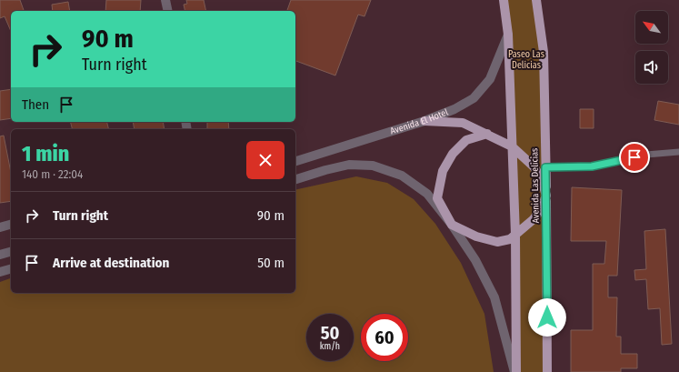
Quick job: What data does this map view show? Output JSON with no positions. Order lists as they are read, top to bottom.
{
  "streets": {
    "main road": ["Avenida Las Delicias"],
    "street": ["Avenida El Hotel"]
  },
  "parks": ["Paseo Las Delicias"],
  "north": "top left",
  "page": {
    "turn": ["90 m", "Turn right"],
    "then": "Then",
    "heading": ["1 min", "140 m · 22:04"],
    "list": [
      {
        "name": "Turn right",
        "value": "90 m"
      },
      {
        "name": "Arrive at destination",
        "value": "50 m"
      }
    ],
    "speed": "50 km/h",
    "limit": "60"
  }
}
